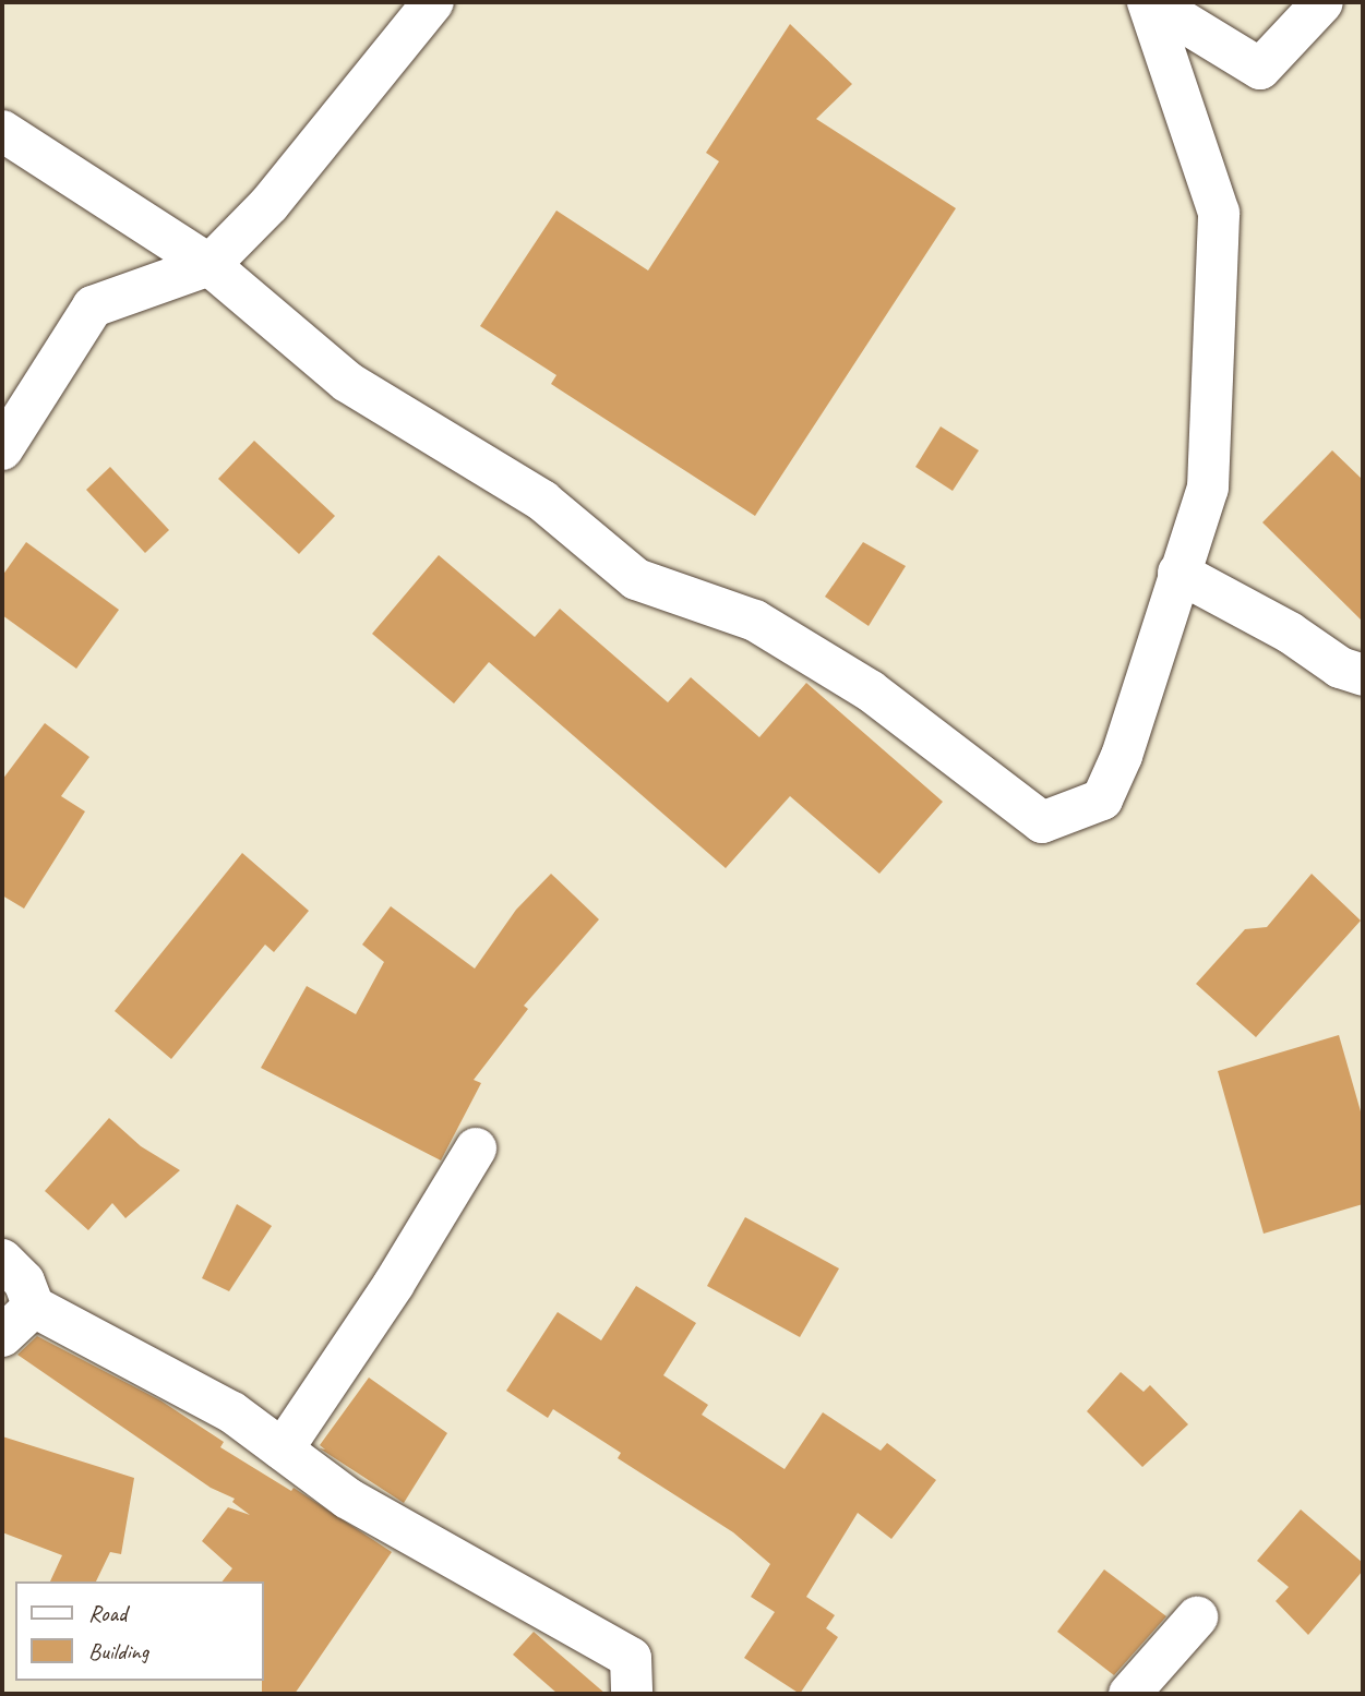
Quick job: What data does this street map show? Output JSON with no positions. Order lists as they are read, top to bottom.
{
  "legend": ["Road", "Building"]
}
